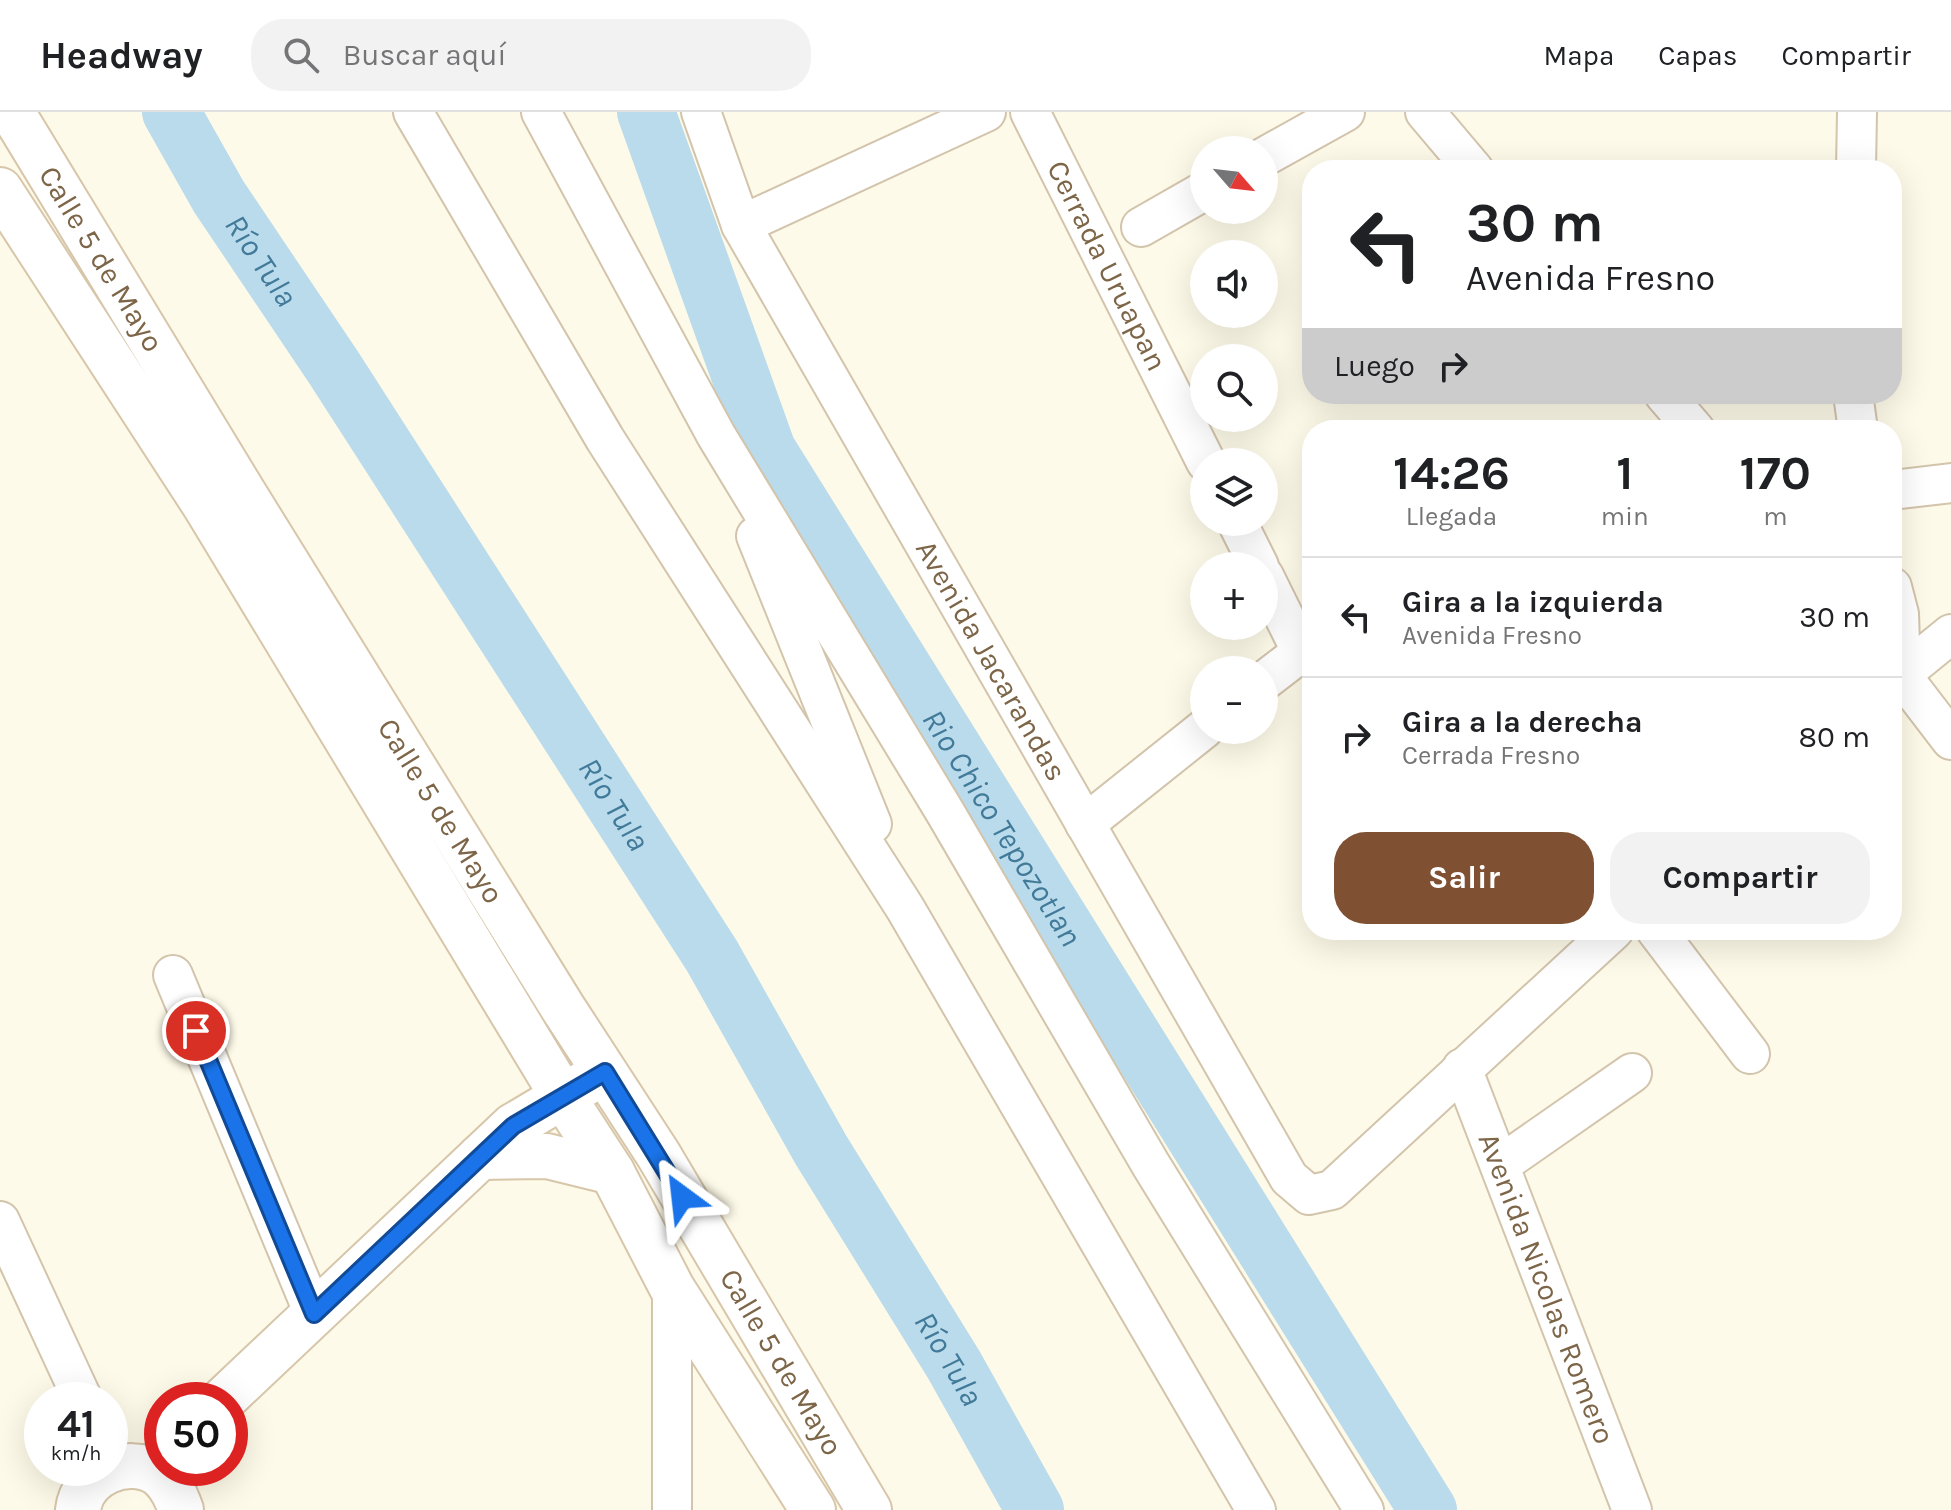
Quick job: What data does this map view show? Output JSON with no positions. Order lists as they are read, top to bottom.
{
  "streets": {
    "main road": ["Calle 5 de Mayo"],
    "street": ["Cerrada Uruapan", "Avenida Jacarandas", "Avenida Nicolas Romero"]
  },
  "crossings": [
    ["Avenida Jacarandas", "Avenida Nicolas Romero"]
  ],
  "water": ["Río Tula", "Rio Chico Tepozotlan"],
  "north": "bottom right",
  "page": {
    "header": "Headway",
    "search": "Buscar aquí",
    "nav": ["Mapa", "Capas", "Compartir"],
    "map_buttons": ["+", "−"],
    "turn": ["30 m", "Avenida Fresno"],
    "then": "Luego",
    "eta": [
      "14:26",
      "Llegada",
      "1",
      "min",
      "170",
      "m"
    ],
    "list": [
      {
        "name": "Gira a la izquierda",
        "note": "Avenida Fresno",
        "value": "30 m"
      },
      {
        "name": "Gira a la derecha",
        "note": "Cerrada Fresno",
        "value": "80 m"
      }
    ],
    "buttons": ["Salir", "Compartir"],
    "speed": "41 km/h",
    "limit": "50"
  }
}
